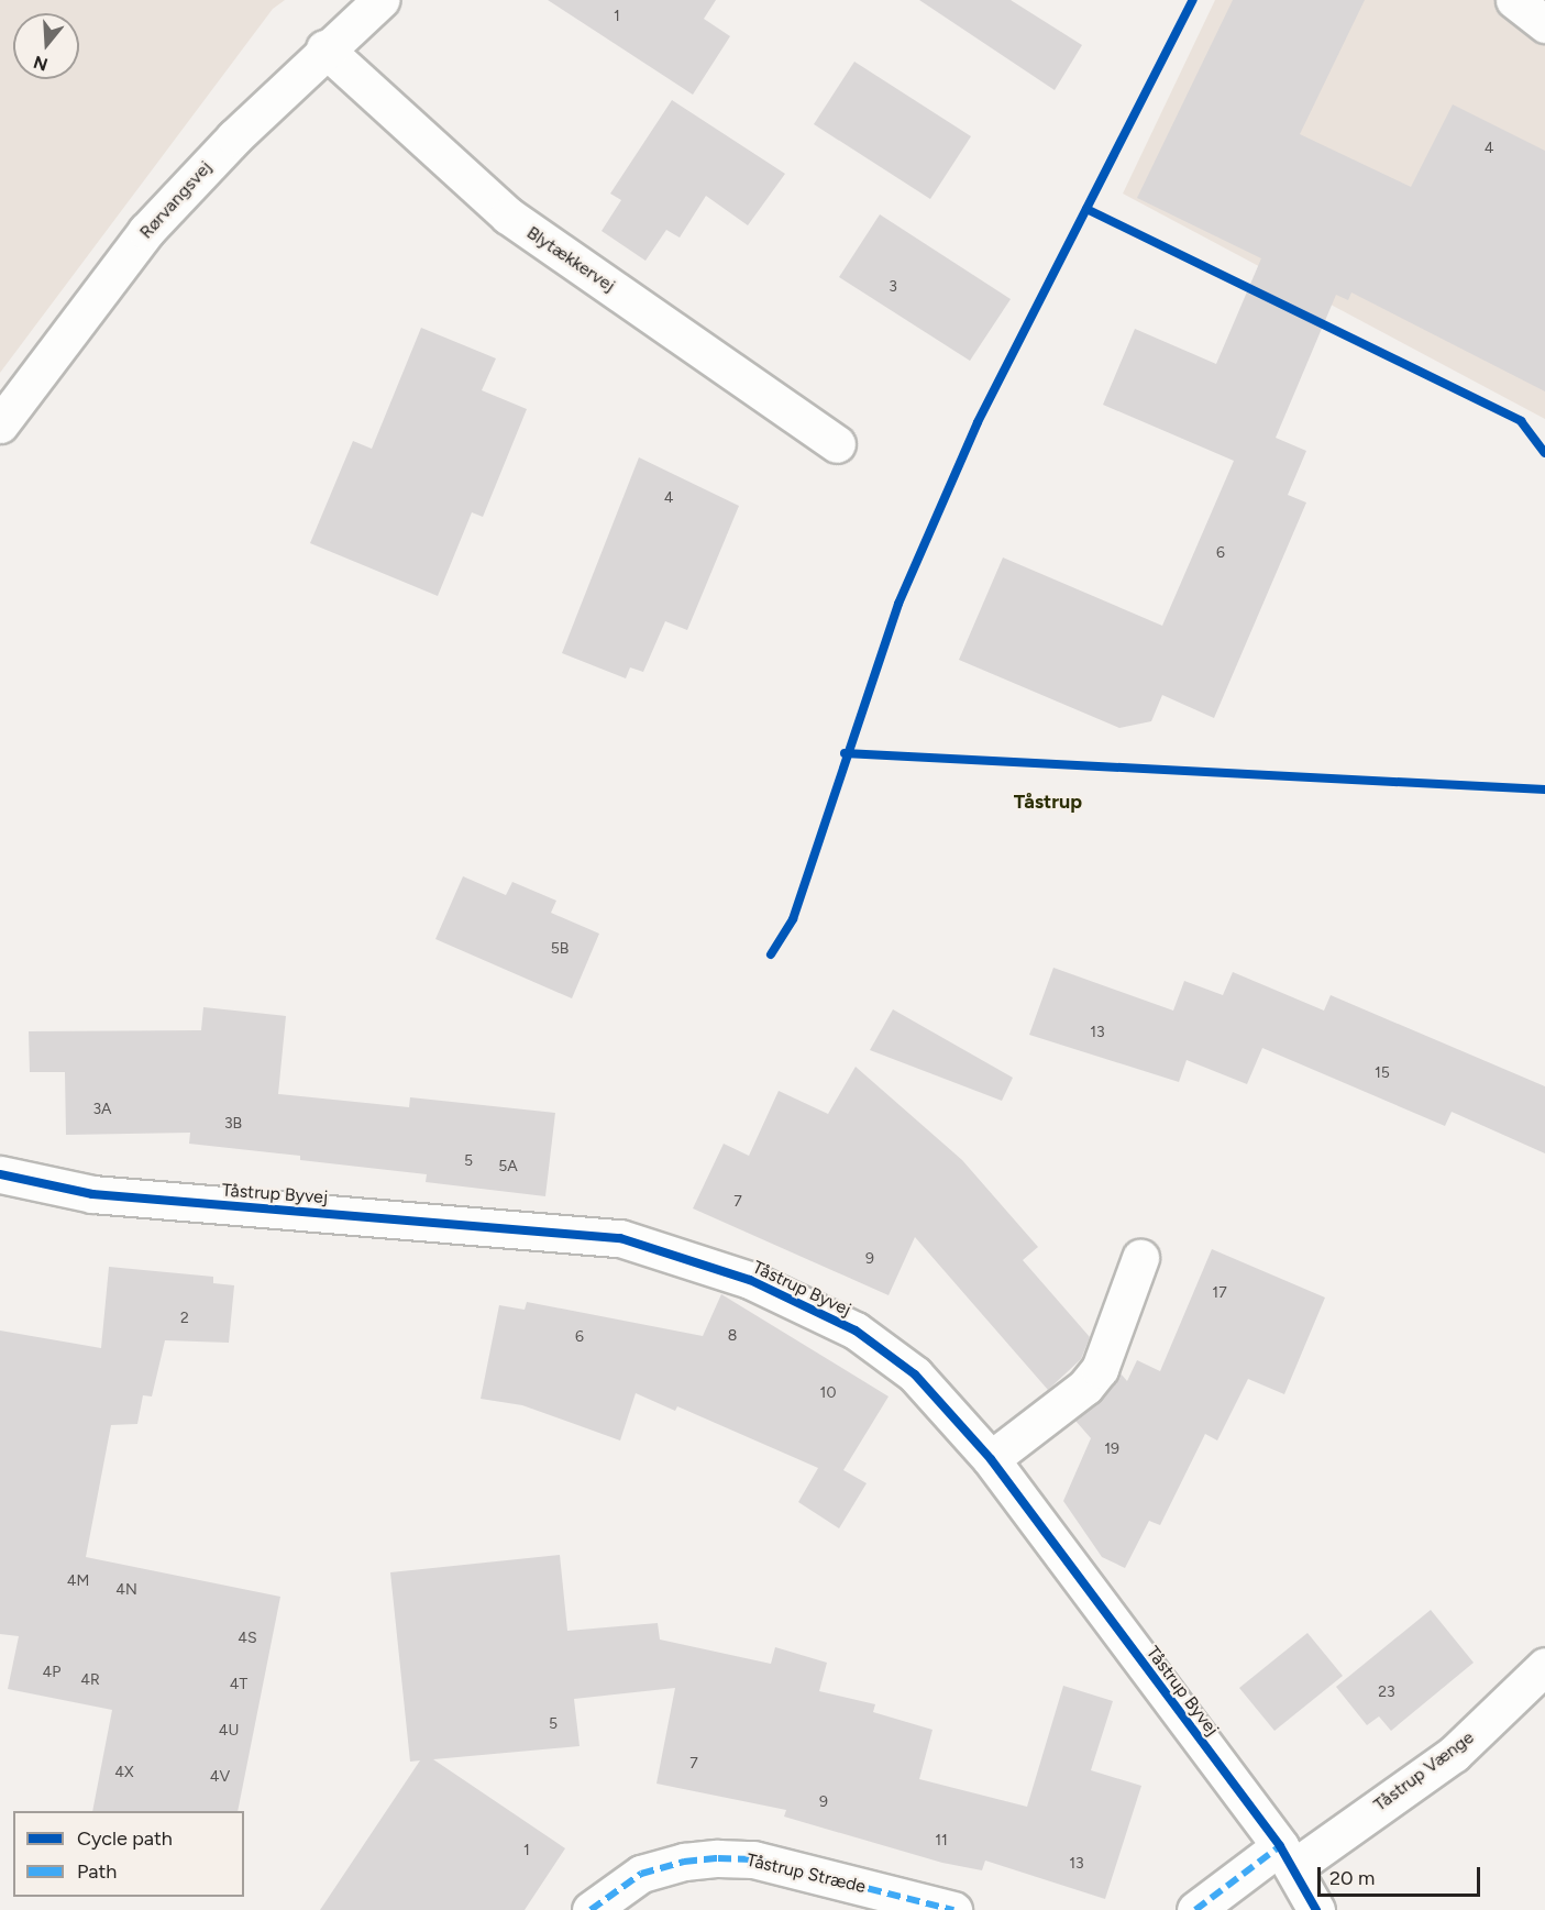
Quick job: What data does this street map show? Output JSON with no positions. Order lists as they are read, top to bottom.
{
  "streets": {
    "street": [
      "Rørvangsvej",
      "Blytækkervej",
      "Tåstrup Byvej",
      "Tåstrup Vænge",
      "Tåstrup Stræde"
    ]
  },
  "crossings": [
    ["Rørvangsvej", "Blytækkervej"],
    ["Tåstrup Byvej", "Tåstrup Vænge"]
  ],
  "districts": ["Tåstrup"],
  "house_numbers": [
    "1",
    "4",
    "3",
    "4",
    "6",
    "5B",
    "13",
    "15",
    "3A",
    "3B",
    "5",
    "5A",
    "7",
    "9",
    "17",
    "2",
    "8",
    "6",
    "10",
    "19",
    "4M",
    "4N",
    "4S",
    "4P",
    "4R",
    "4T",
    "23",
    "5",
    "4U",
    "7",
    "4X",
    "4V",
    "9",
    "11",
    "1",
    "13"
  ],
  "legend": ["Cycle path", "Path"],
  "scale_bar": "20 m",
  "north": "bottom"
}
